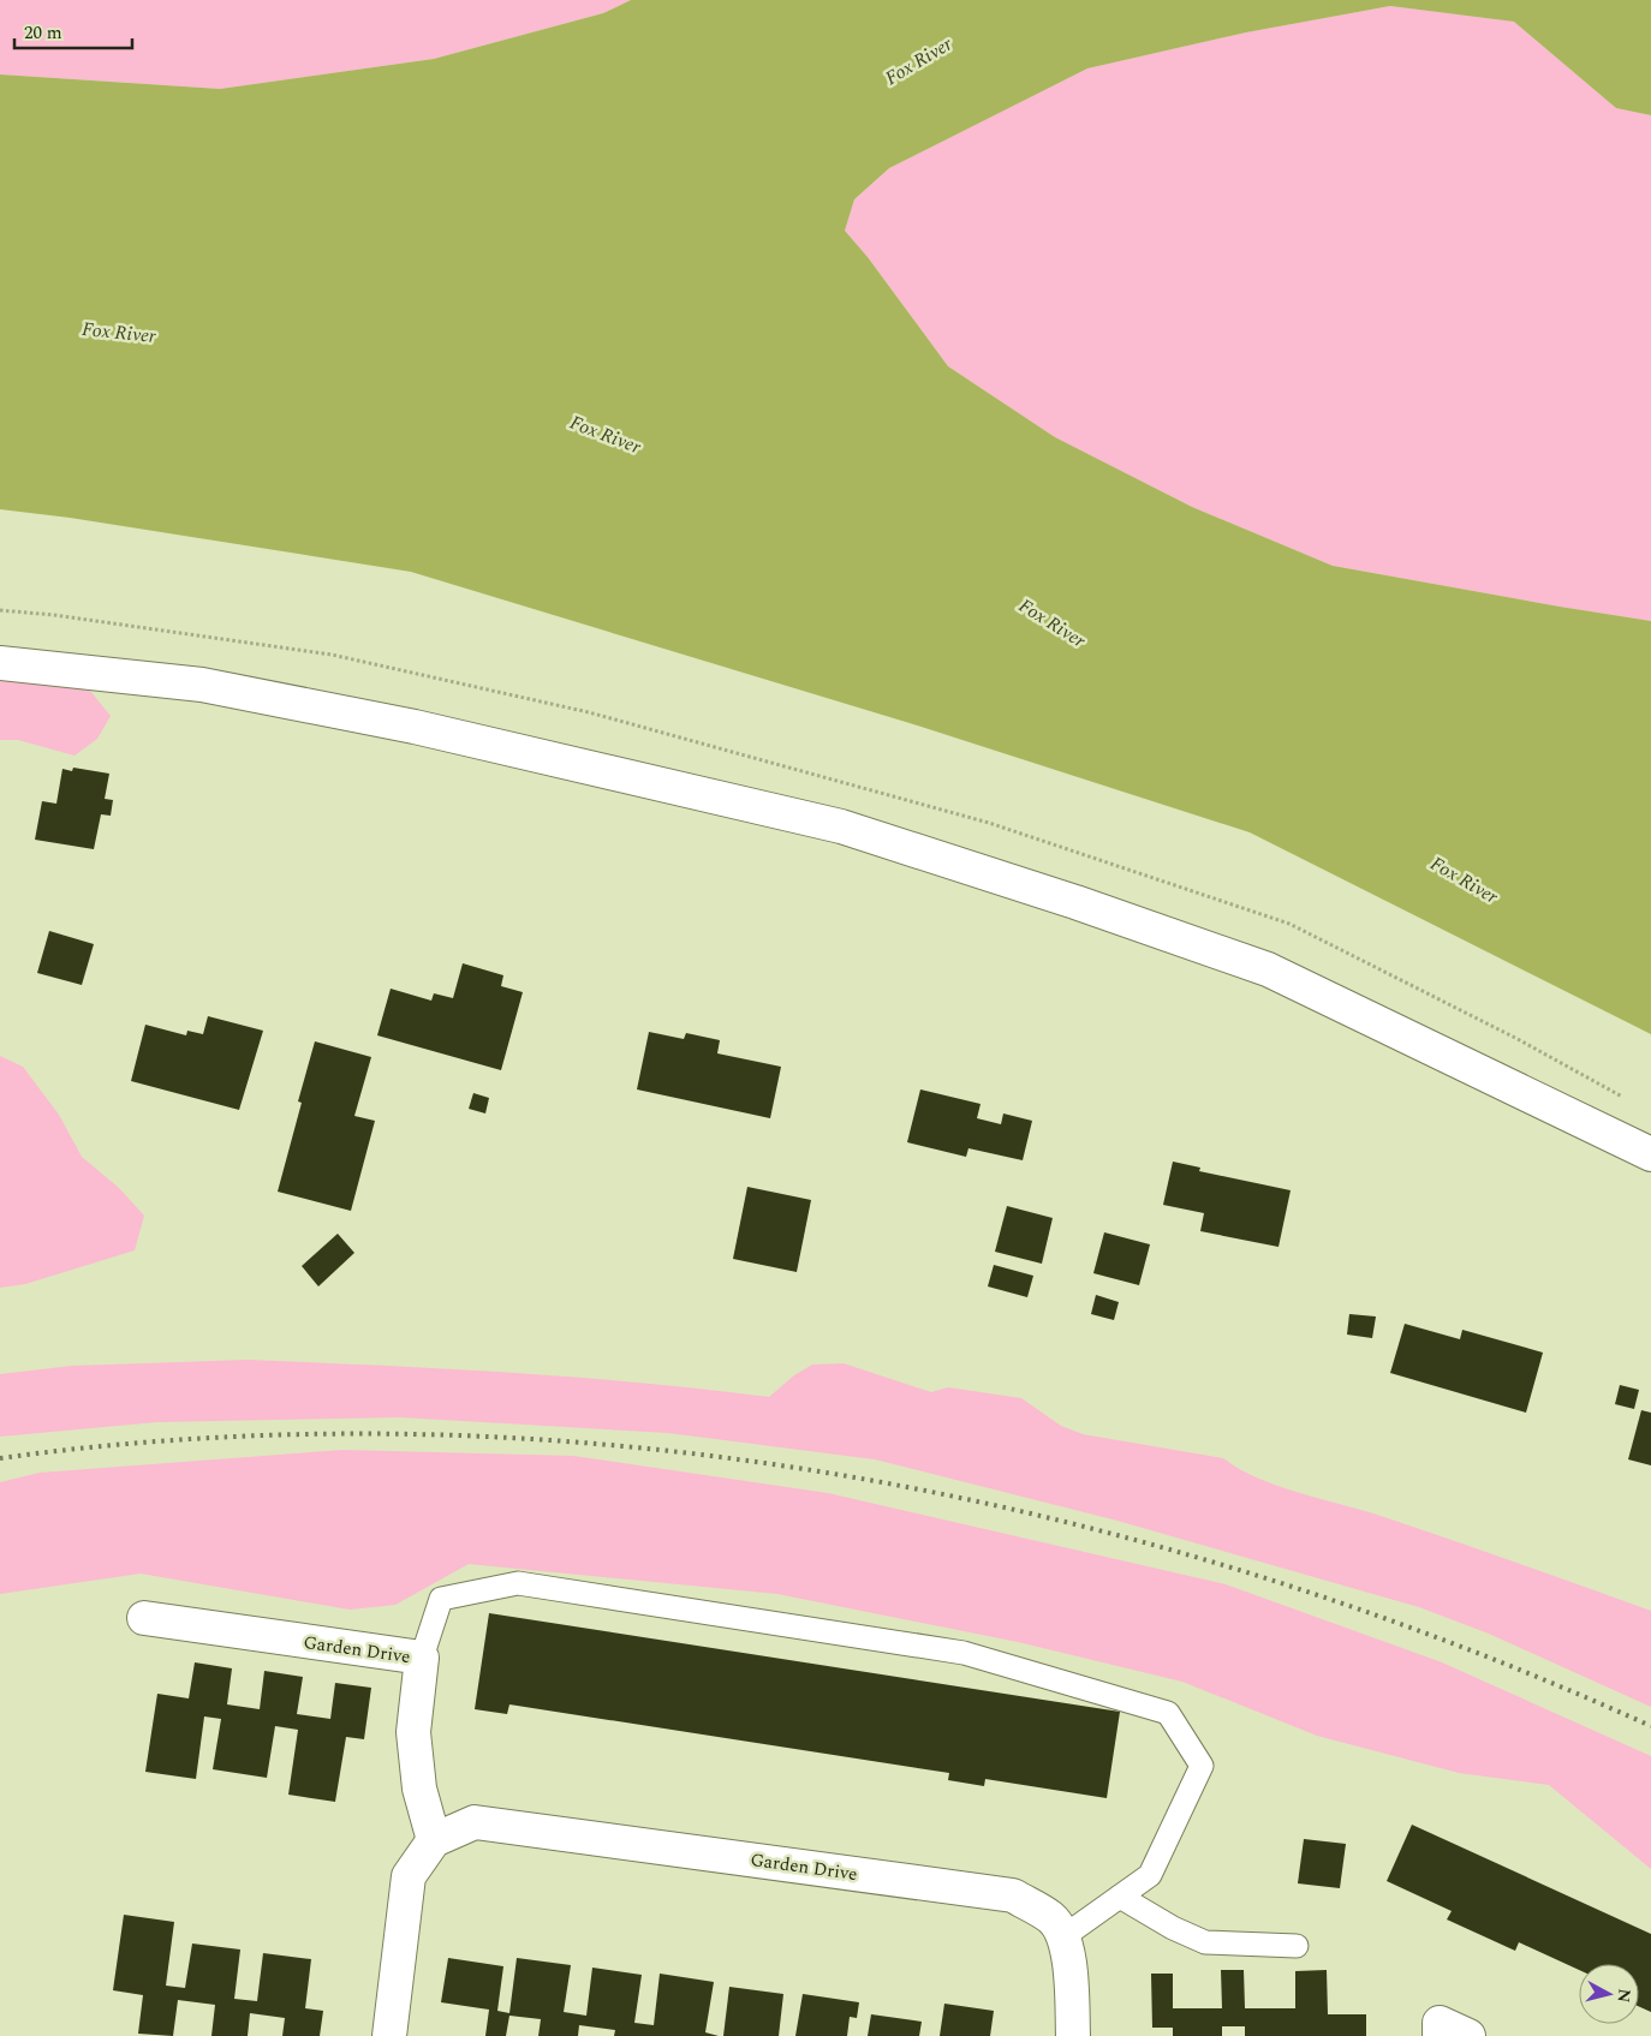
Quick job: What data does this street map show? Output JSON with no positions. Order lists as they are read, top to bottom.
{
  "streets": {
    "street": ["Garden Drive"]
  },
  "water": ["Fox River"],
  "scale_bar": "20 m",
  "north": "right"
}
